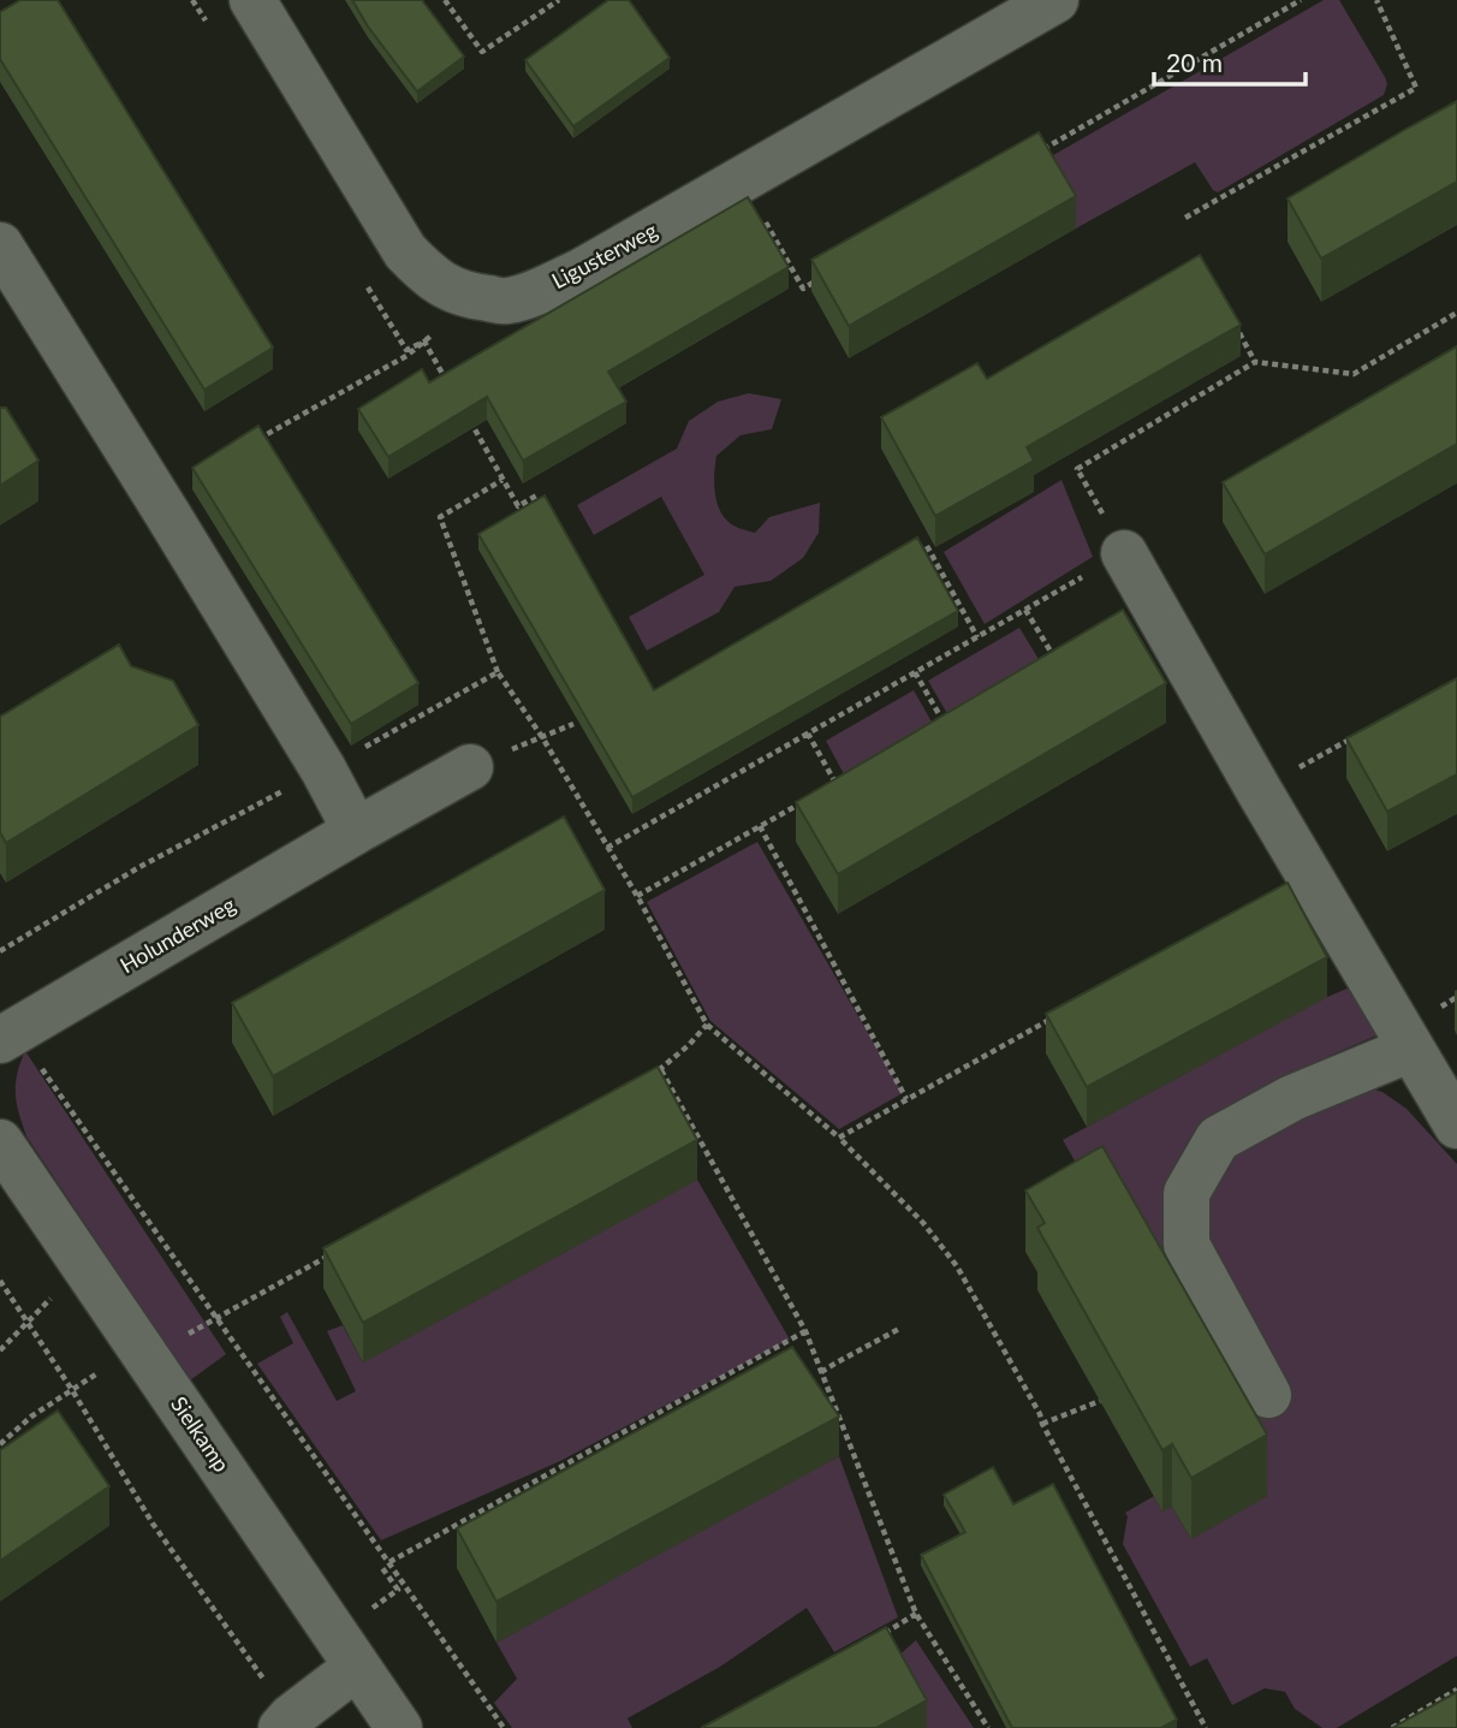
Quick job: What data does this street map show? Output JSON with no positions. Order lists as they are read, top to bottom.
{
  "streets": {
    "street": ["Ligusterweg", "Holunderweg", "Sielkamp"]
  },
  "scale_bar": "20 m"
}
